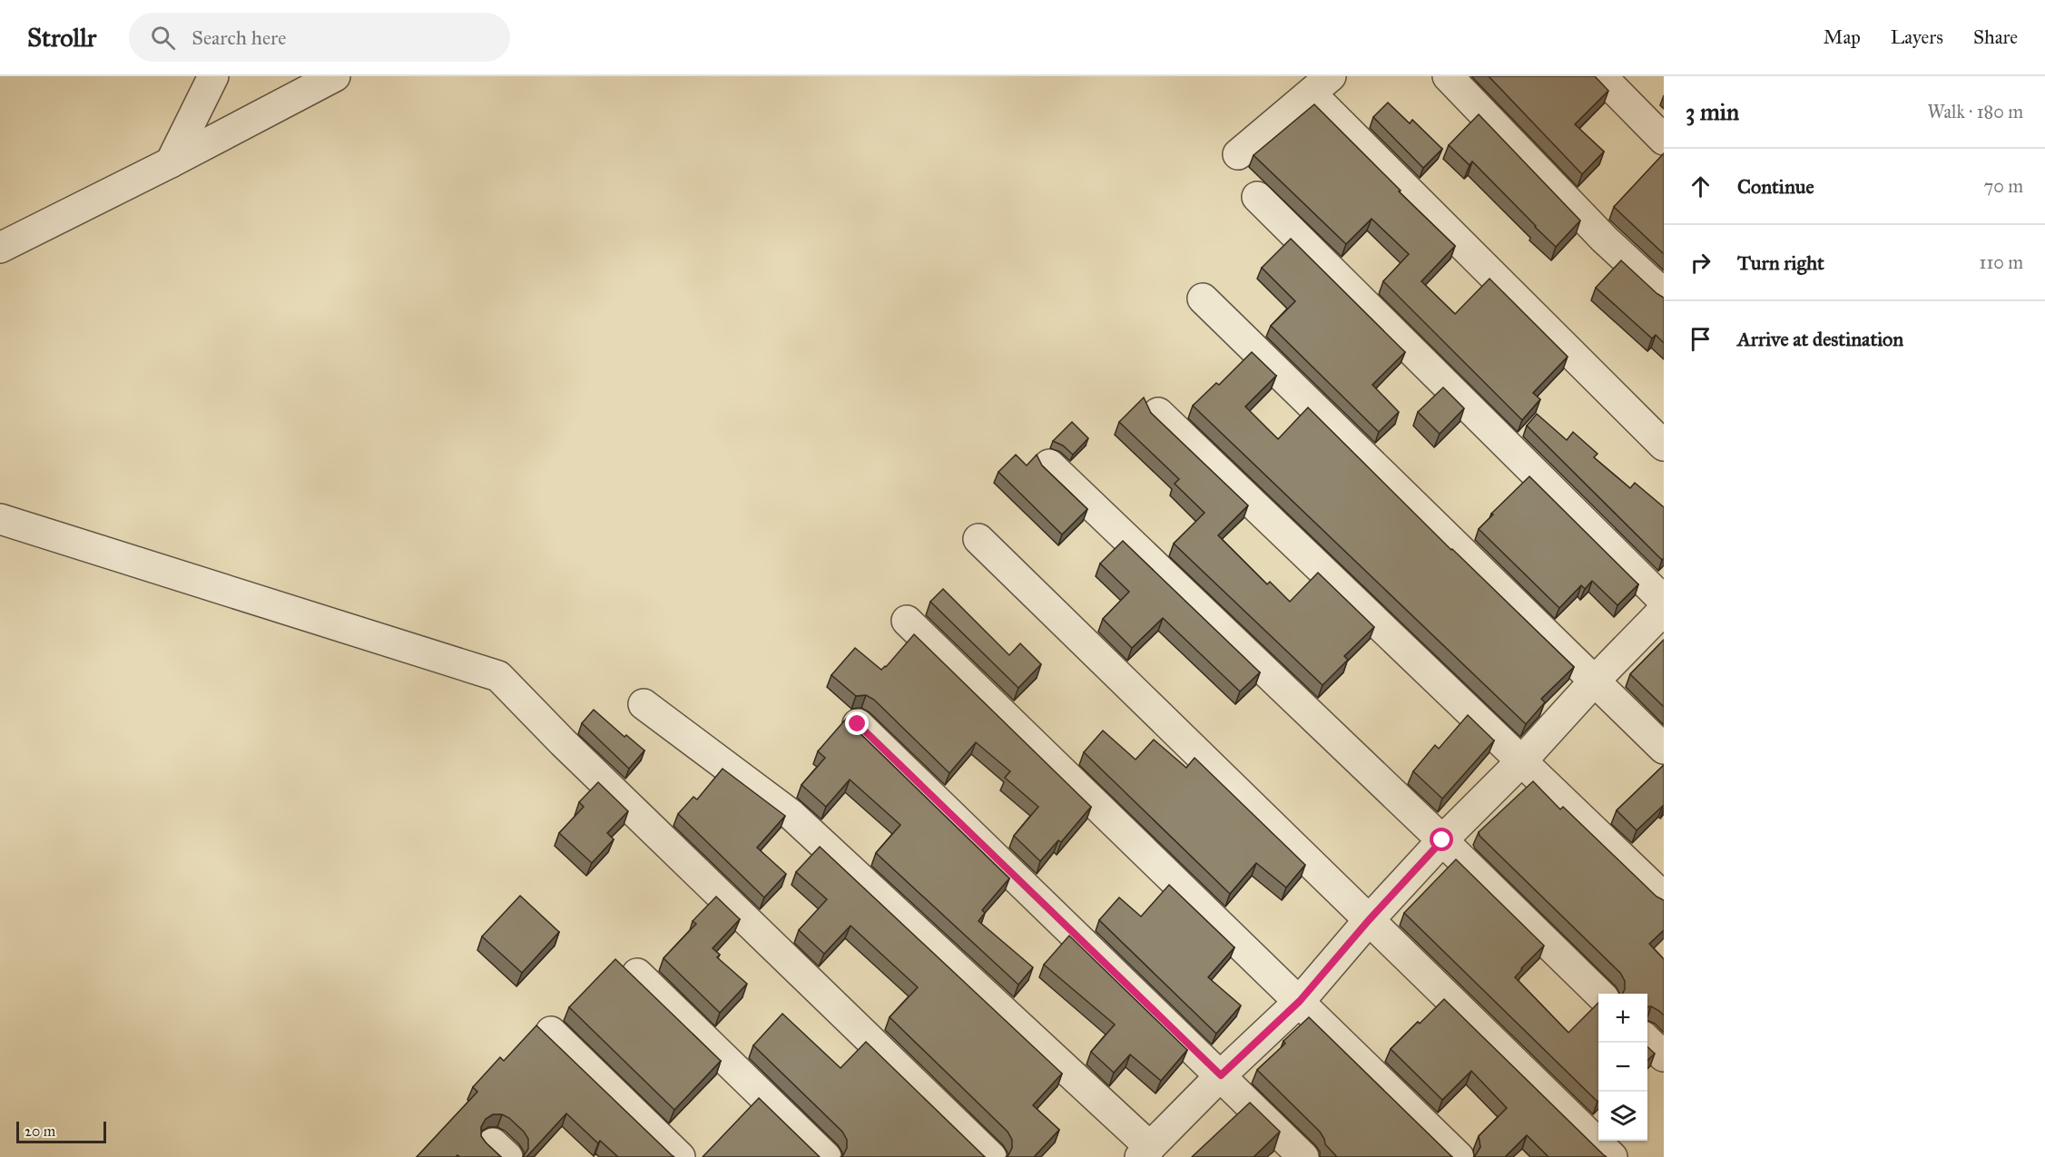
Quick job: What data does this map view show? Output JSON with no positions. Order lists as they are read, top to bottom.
{
  "scale_bar": "20 m",
  "page": {
    "header": "Strollr",
    "search": "Search here",
    "nav": ["Map", "Layers", "Share"],
    "heading": ["3 min", "Walk · 180 m"],
    "list": [
      ["Continue", "70 m"],
      ["Turn right", "110 m"],
      "Arrive at destination"
    ],
    "map_buttons": ["+", "−"],
    "scale": "20 m"
  }
}
